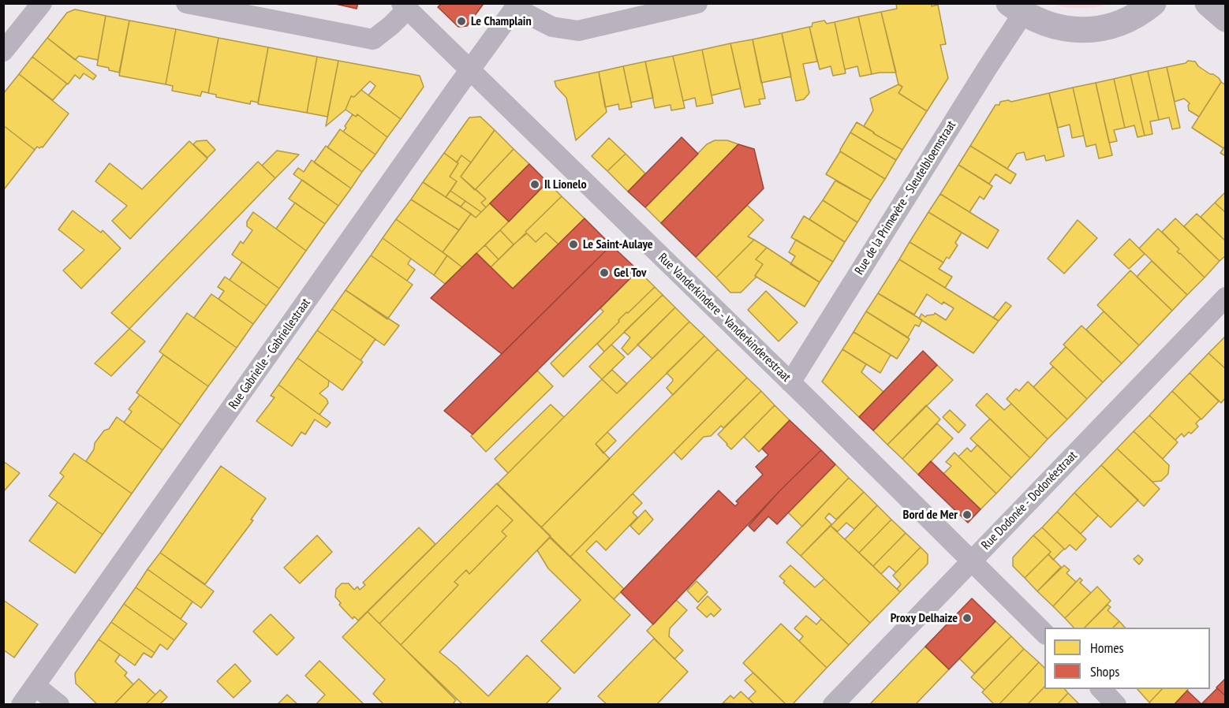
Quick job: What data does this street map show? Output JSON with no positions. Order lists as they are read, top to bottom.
{
  "streets": {
    "street": [
      "Rue de la Primevère - Sleutelbloemstraat",
      "Rue Vanderkindere - Vanderkinderestraat",
      "Rue Gabrielle - Gabriellestraat",
      "Rue Dodonée - Dodonéestraat"
    ]
  },
  "crossings": [
    ["Rue de la Primevère - Sleutelbloemstraat", "Rue Vanderkindere - Vanderkinderestraat"],
    ["Rue Vanderkindere - Vanderkinderestraat", "Rue Gabrielle - Gabriellestraat"],
    ["Rue Vanderkindere - Vanderkinderestraat", "Rue Dodonée - Dodonéestraat"]
  ],
  "places": [
    "Le Champlain",
    "Il Lionelo",
    "Le Saint-Aulaye",
    "Gel Tov",
    "Bord de Mer",
    "Proxy Delhaize"
  ],
  "legend": ["Homes", "Shops"]
}
